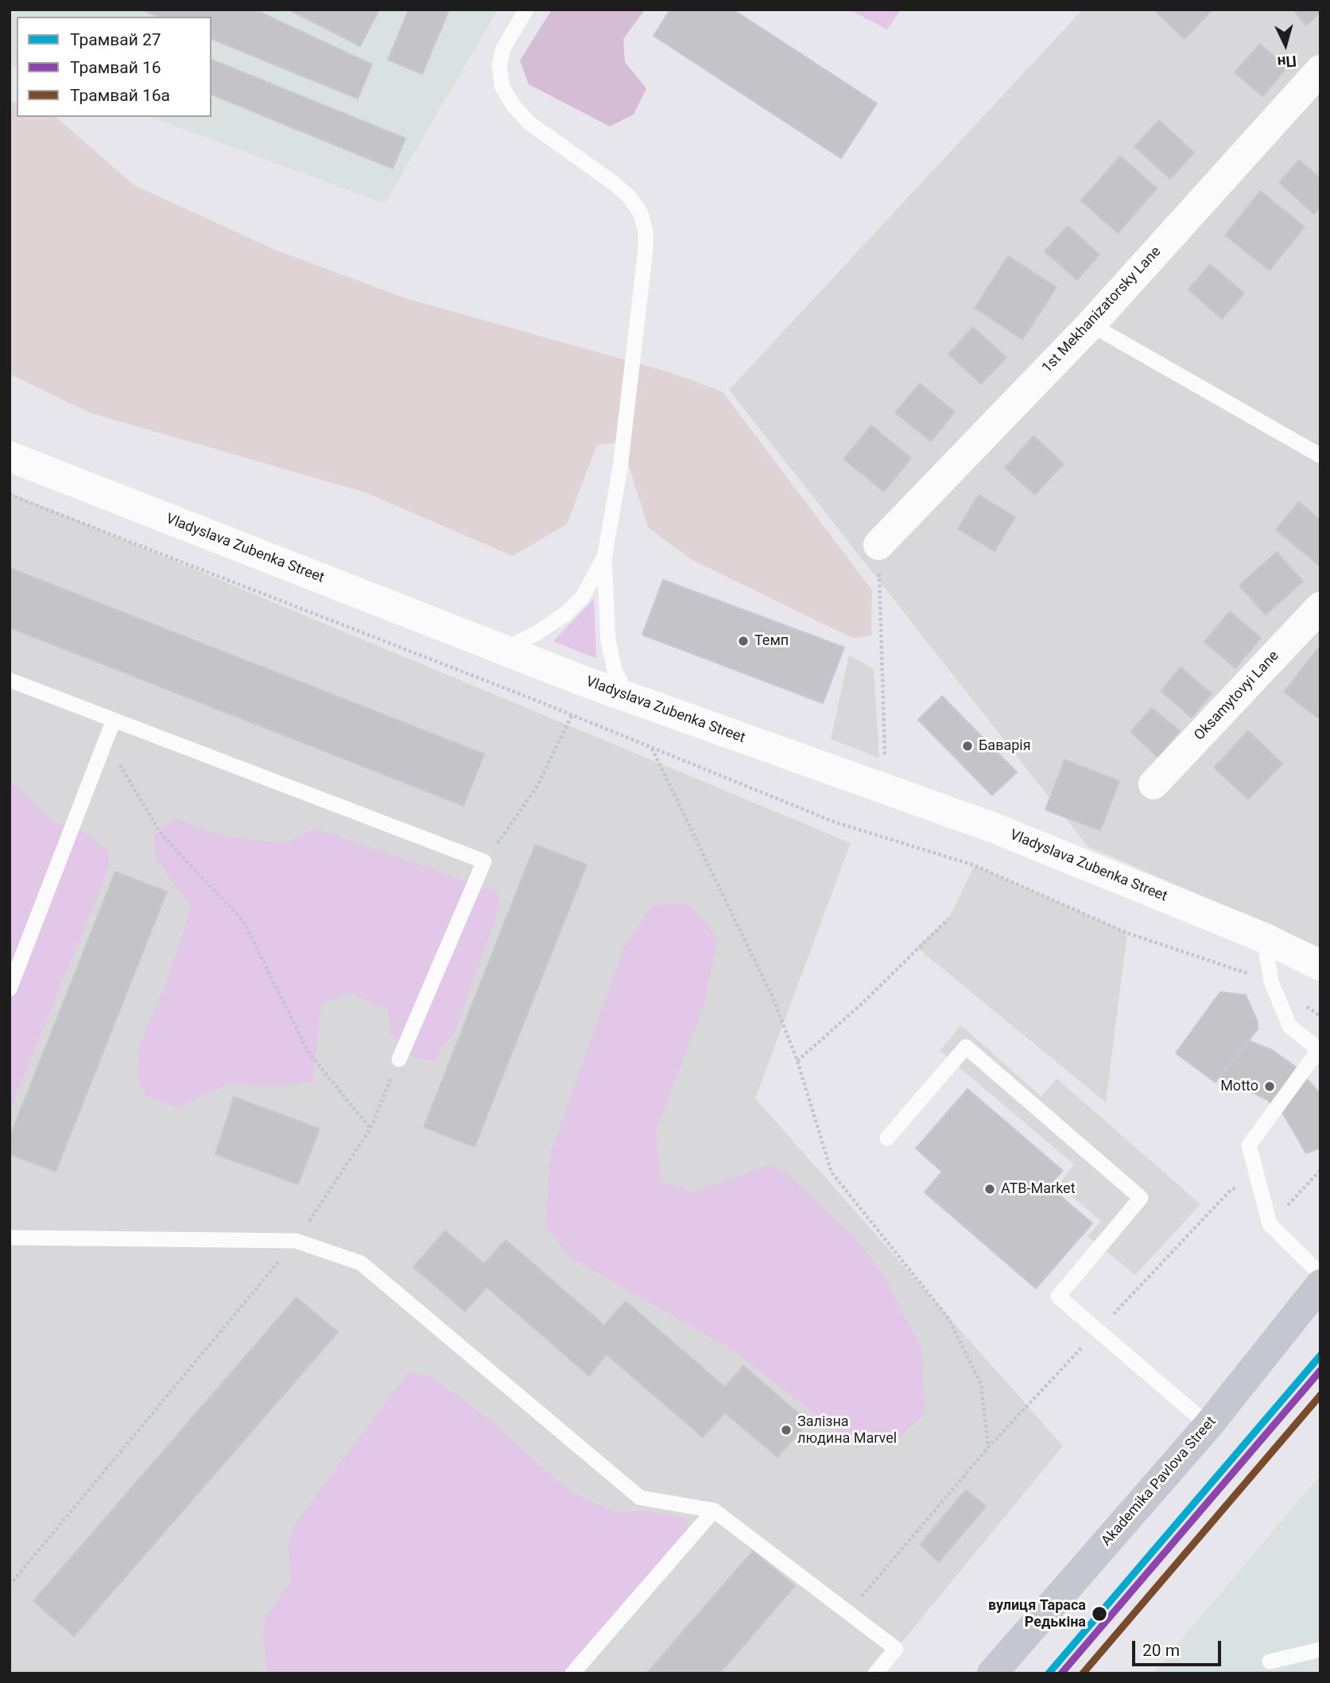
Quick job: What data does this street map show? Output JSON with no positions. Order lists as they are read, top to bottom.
{
  "streets": {
    "main road": ["Akademika Pavlova Street"],
    "street": ["1st Mekhanizatorsky Lane", "Vladyslava Zubenka Street", "Oksamytovyi Lane"]
  },
  "places": [
    "Темп",
    "Баварія",
    "Motto",
    "ATB-Market",
    "Залізна людина Marvel",
    "вулиця Тараса Редькіна"
  ],
  "lines": ["tram line 27", "tram line 16", "tram line 16a"],
  "legend": ["Трамвай 27", "Трамвай 16", "Трамвай 16a"],
  "scale_bar": "20 m",
  "north": "bottom"
}
